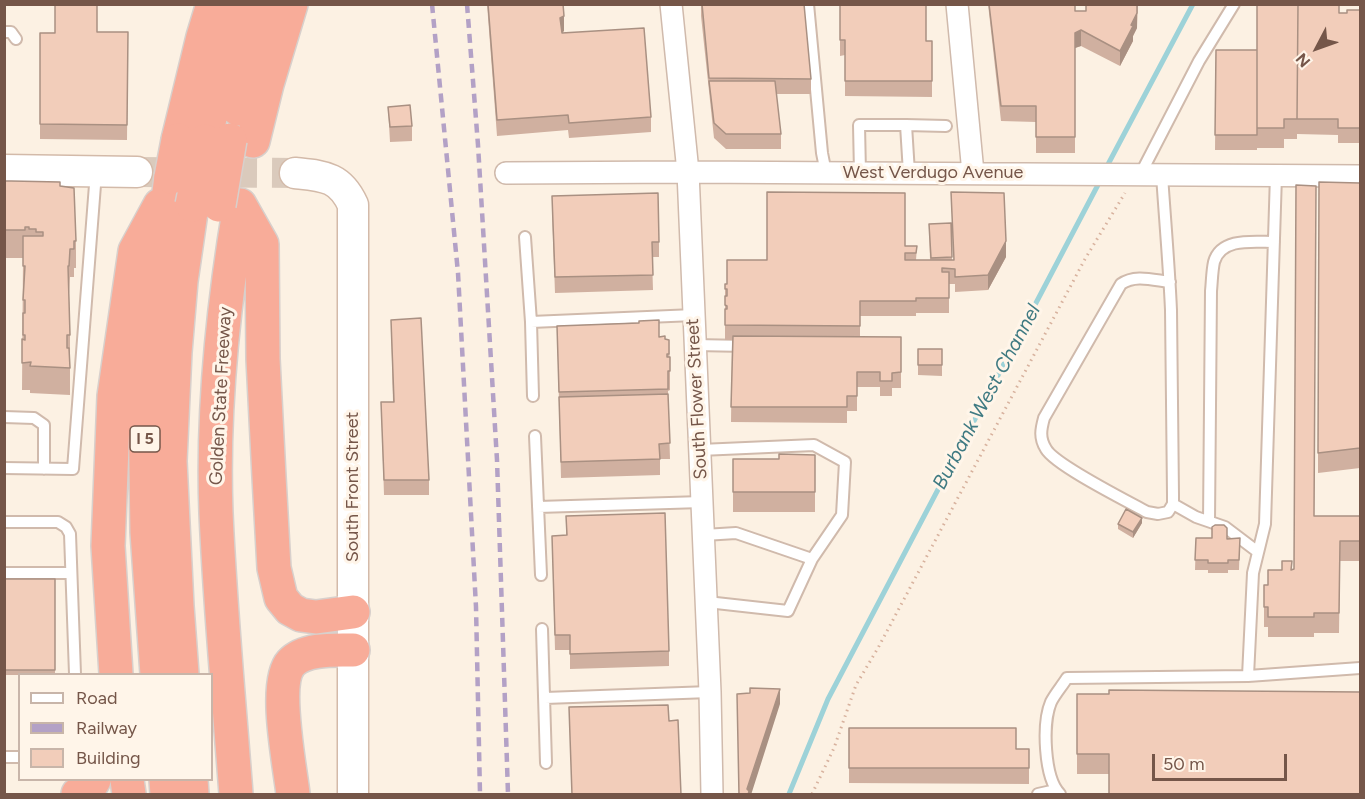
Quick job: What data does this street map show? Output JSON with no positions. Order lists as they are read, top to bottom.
{
  "streets": {
    "highway": ["Golden State Freeway", "I 5"],
    "main road": ["South Front Street"],
    "street": ["West Verdugo Avenue", "South Flower Street"]
  },
  "crossings": [
    ["West Verdugo Avenue", "South Flower Street"]
  ],
  "water": ["Burbank West Channel"],
  "legend": ["Road", "Railway", "Building"],
  "scale_bar": "50 m",
  "north": "bottom left"
}
